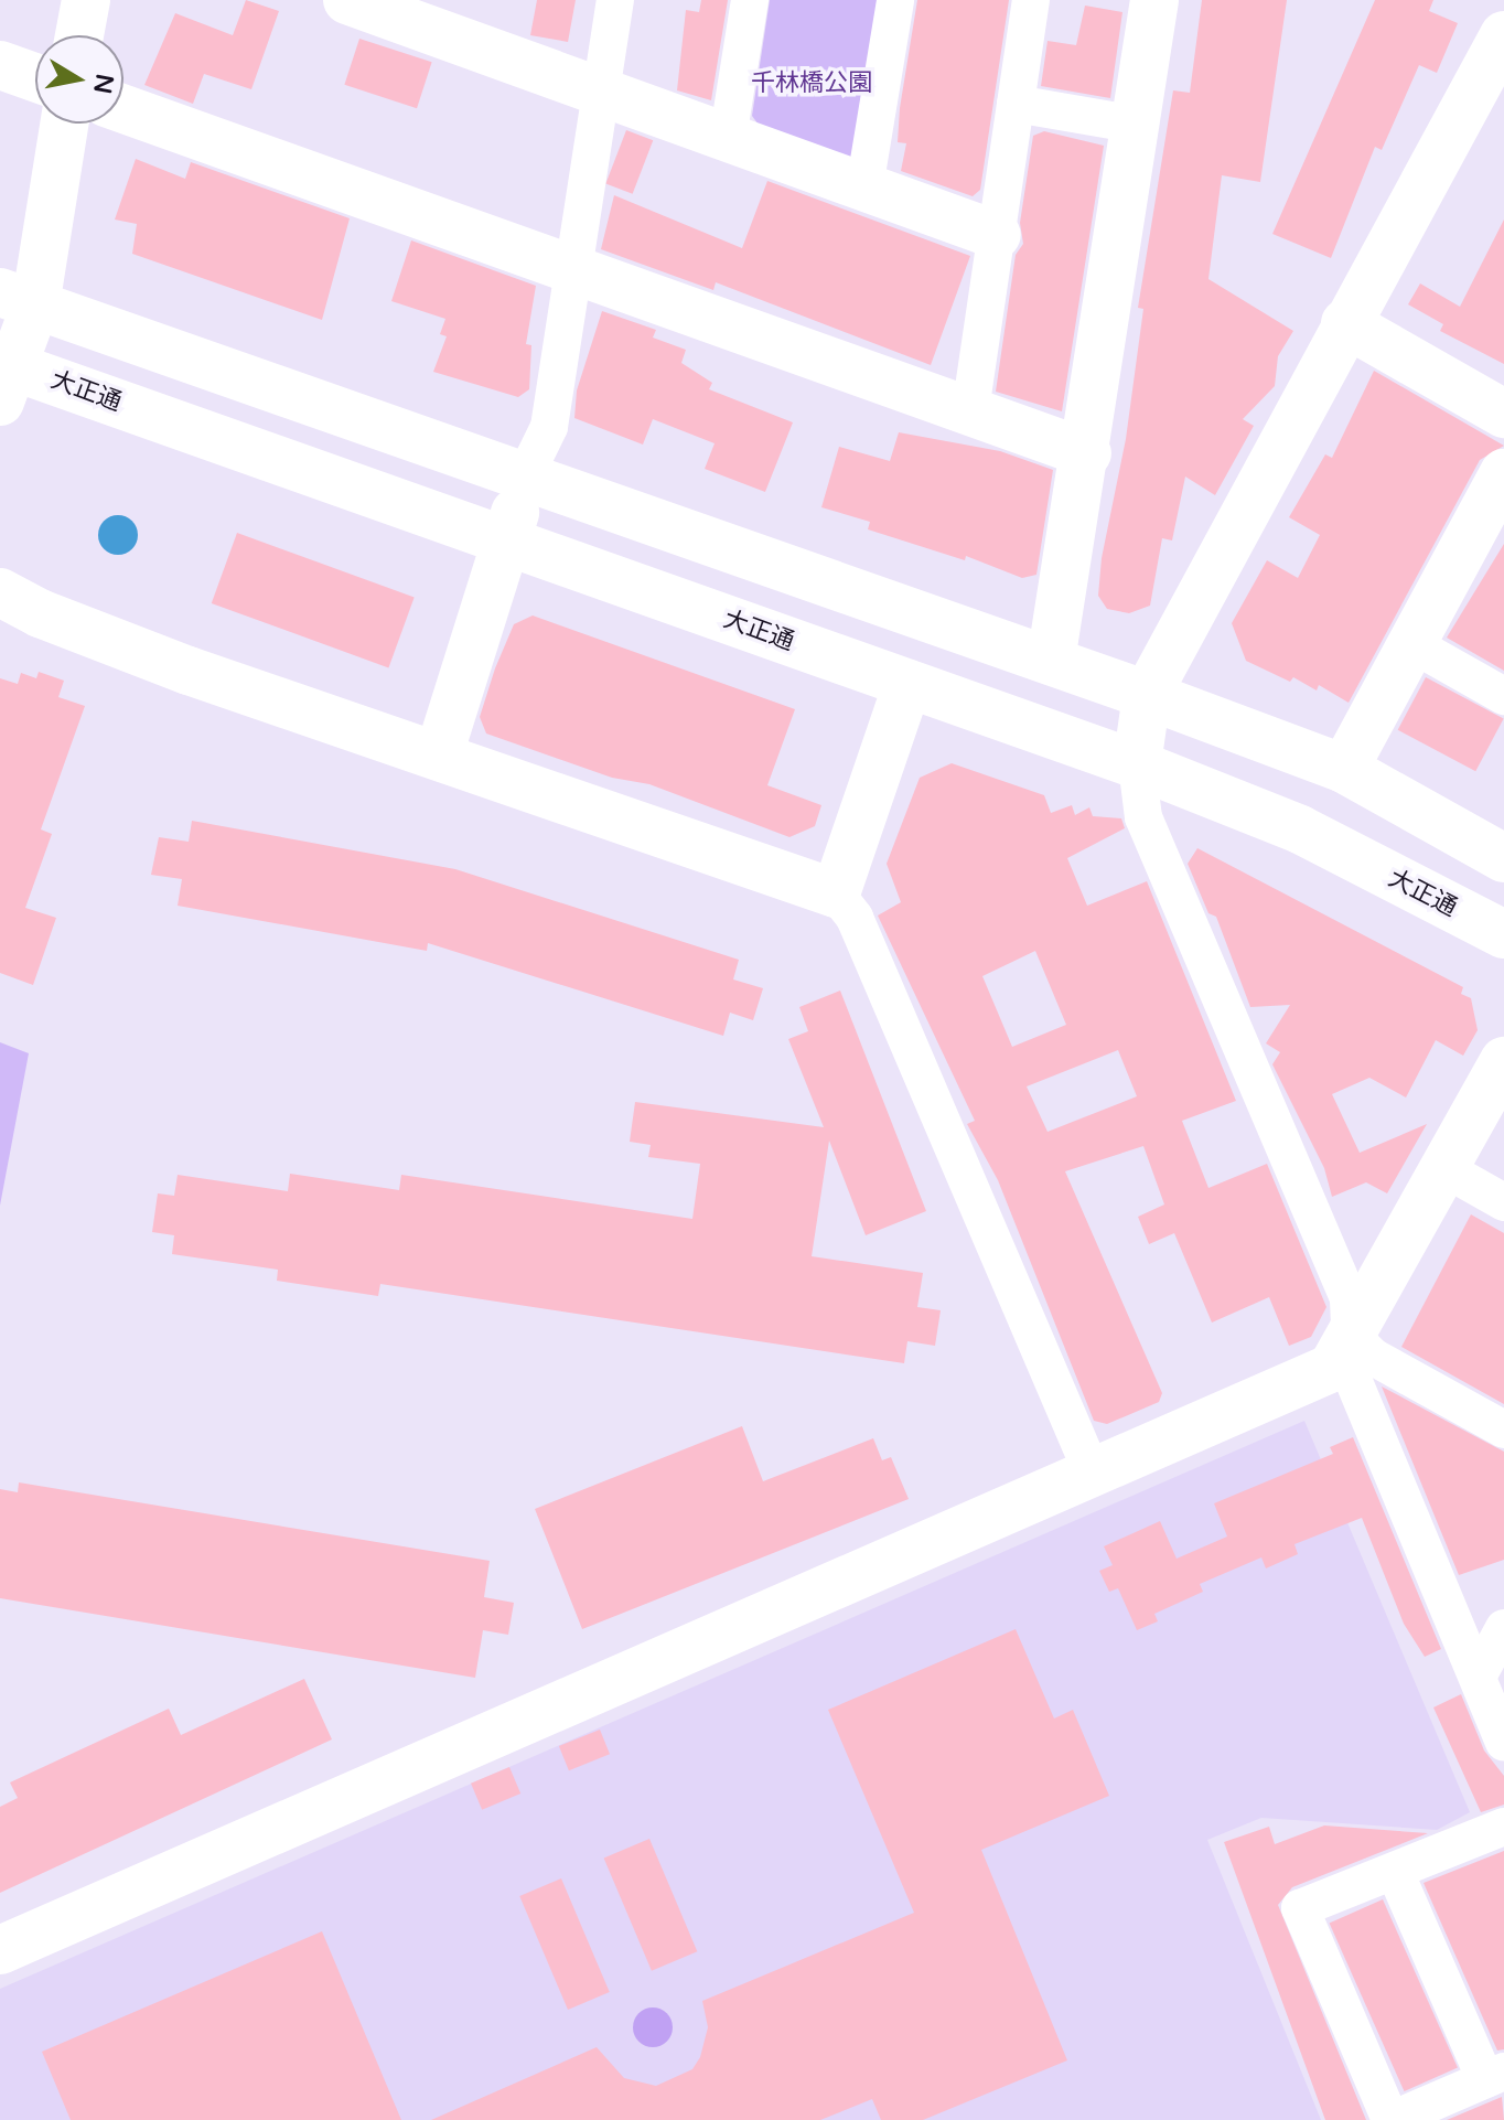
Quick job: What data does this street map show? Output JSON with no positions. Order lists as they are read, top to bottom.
{
  "streets": {
    "street": ["大正通"]
  },
  "parks": ["千林橋公園"],
  "north": "right"
}
